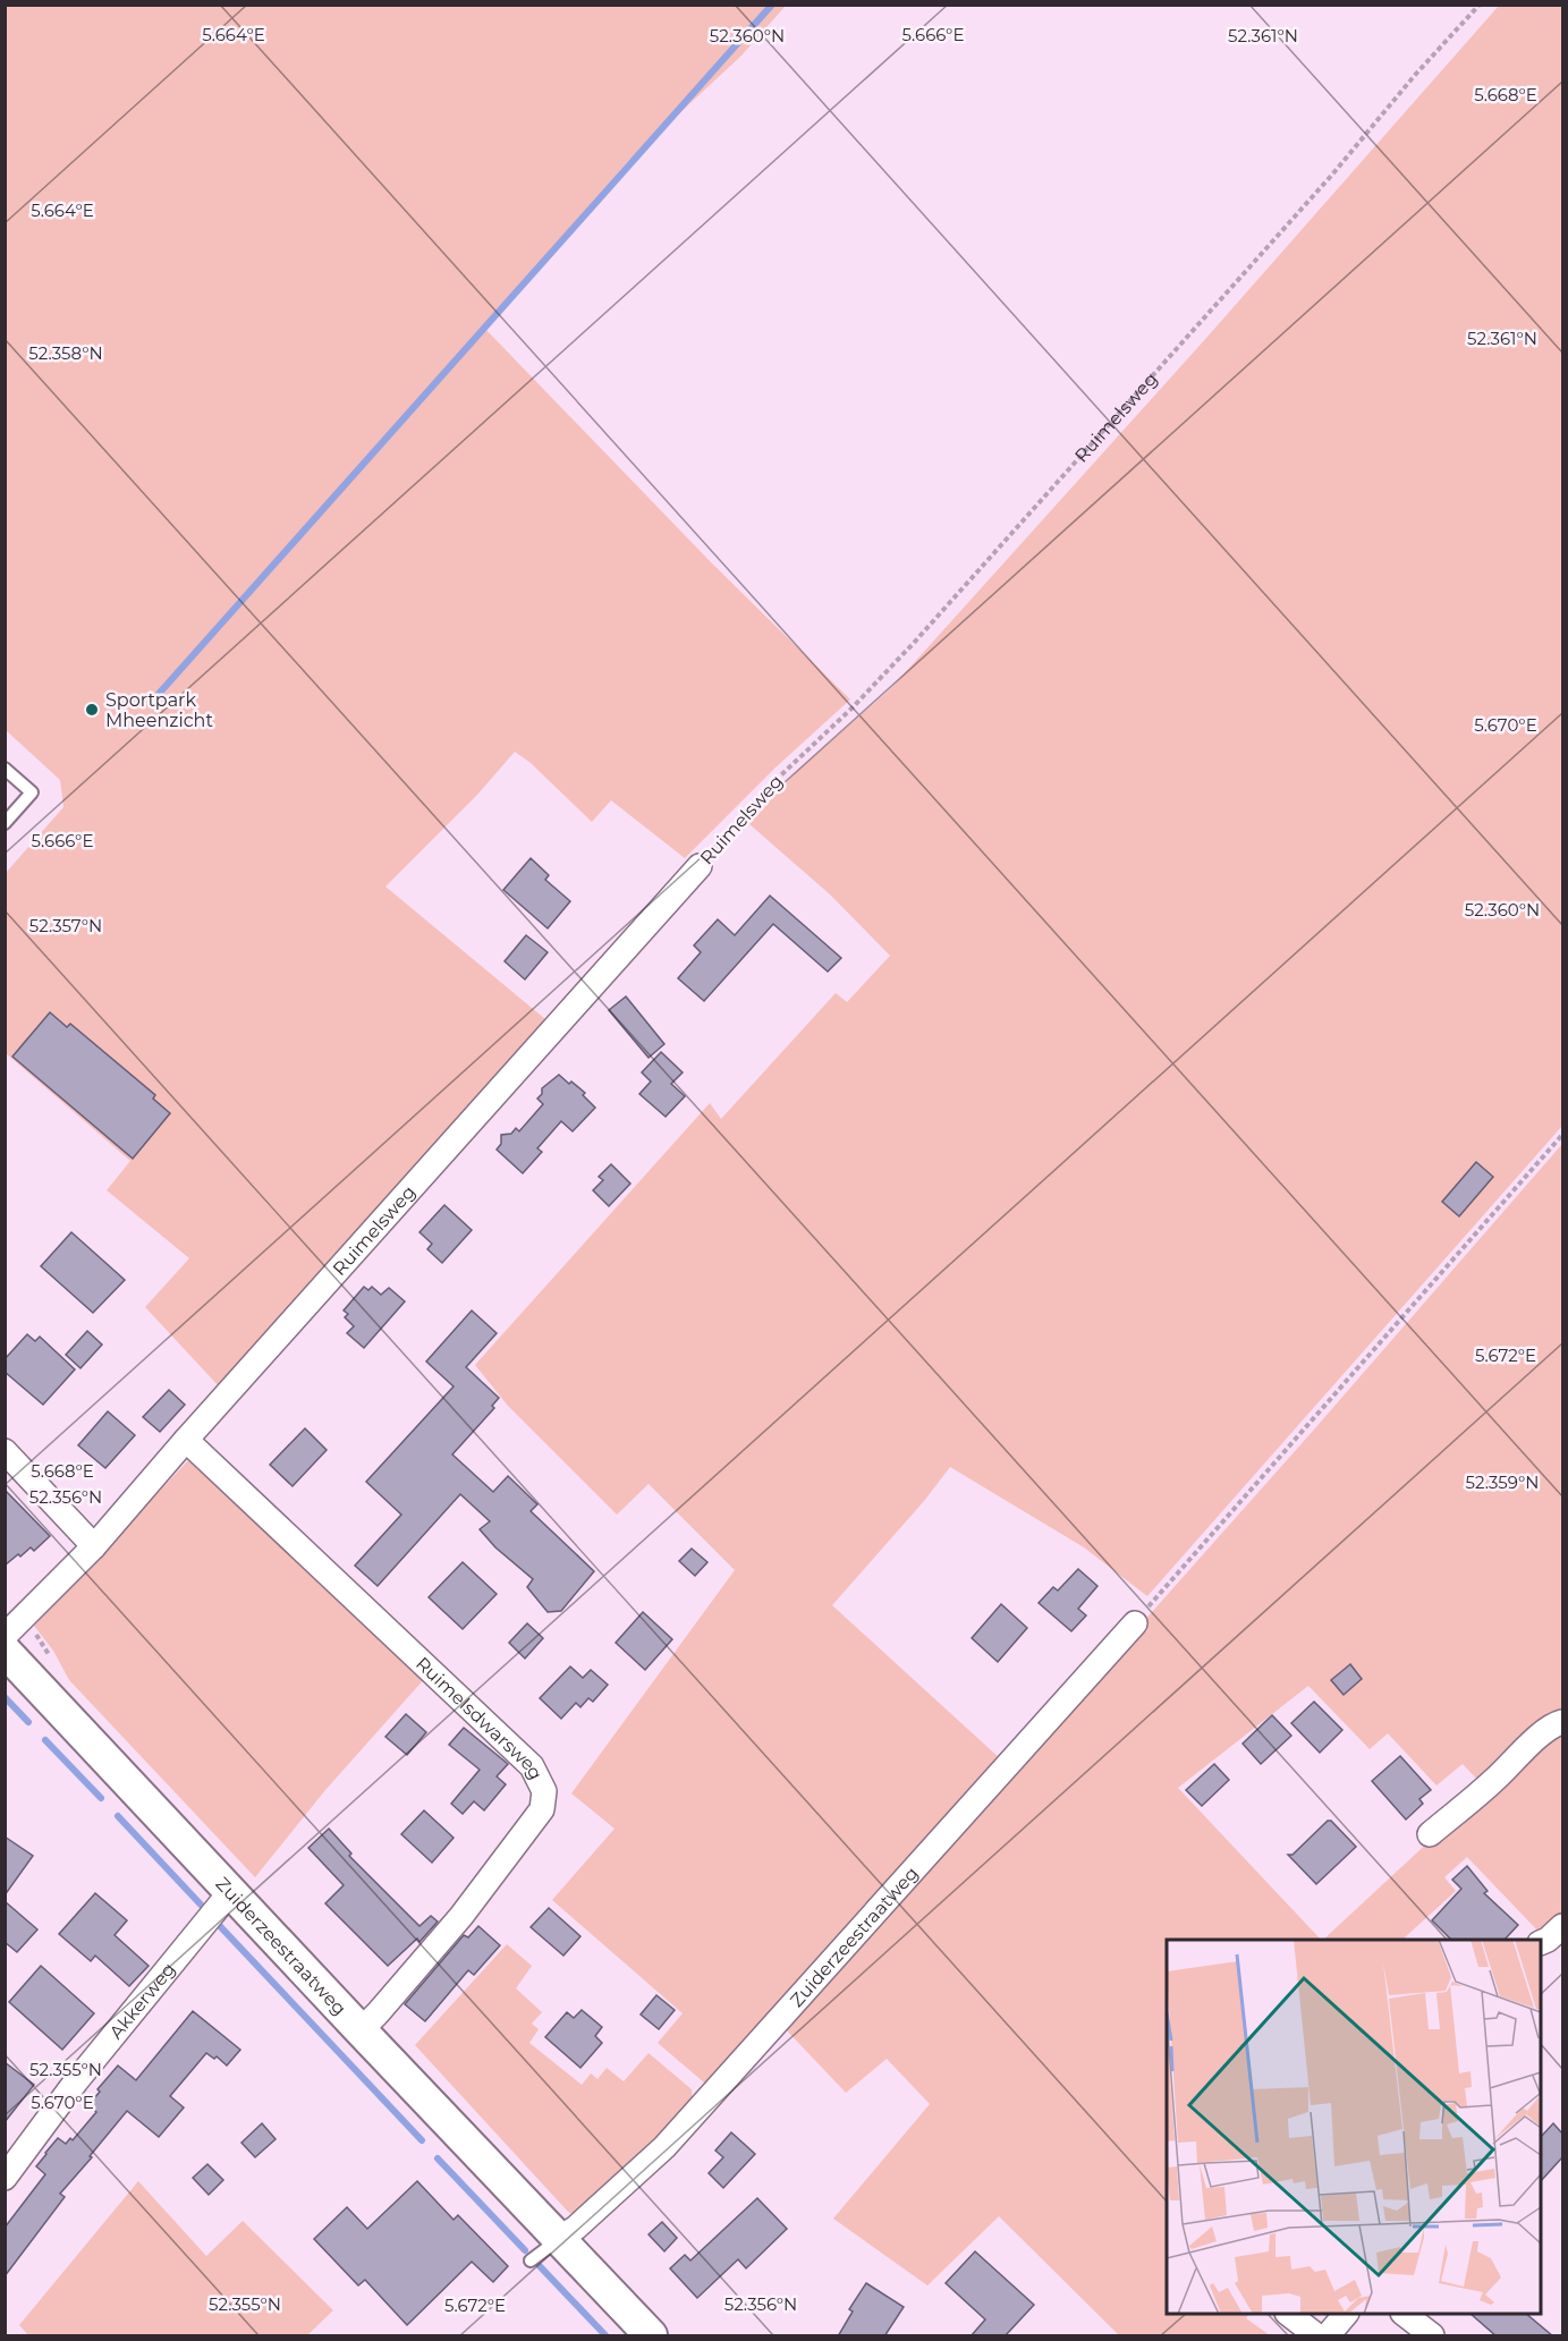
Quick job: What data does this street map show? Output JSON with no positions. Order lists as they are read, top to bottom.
{
  "streets": {
    "main road": ["Zuiderzeestraatweg"],
    "street": ["Ruimelsweg", "Ruimelsdwarsweg", "Akkerweg"]
  },
  "crossings": [
    ["Ruimelsweg", "Ruimelsdwarsweg"],
    ["Ruimelsdwarsweg", "Zuiderzeestraatweg"],
    ["Zuiderzeestraatweg", "Akkerweg"]
  ],
  "places": ["Sportpark Mheenzicht"],
  "coordinates": [
    "5.664°E",
    "5.666°E",
    "52.360°N",
    "52.361°N",
    "5.668°E",
    "52.358°N",
    "5.670°E",
    "52.357°N",
    "5.672°E",
    "52.359°N",
    "52.356°N",
    "52.355°N"
  ]
}
